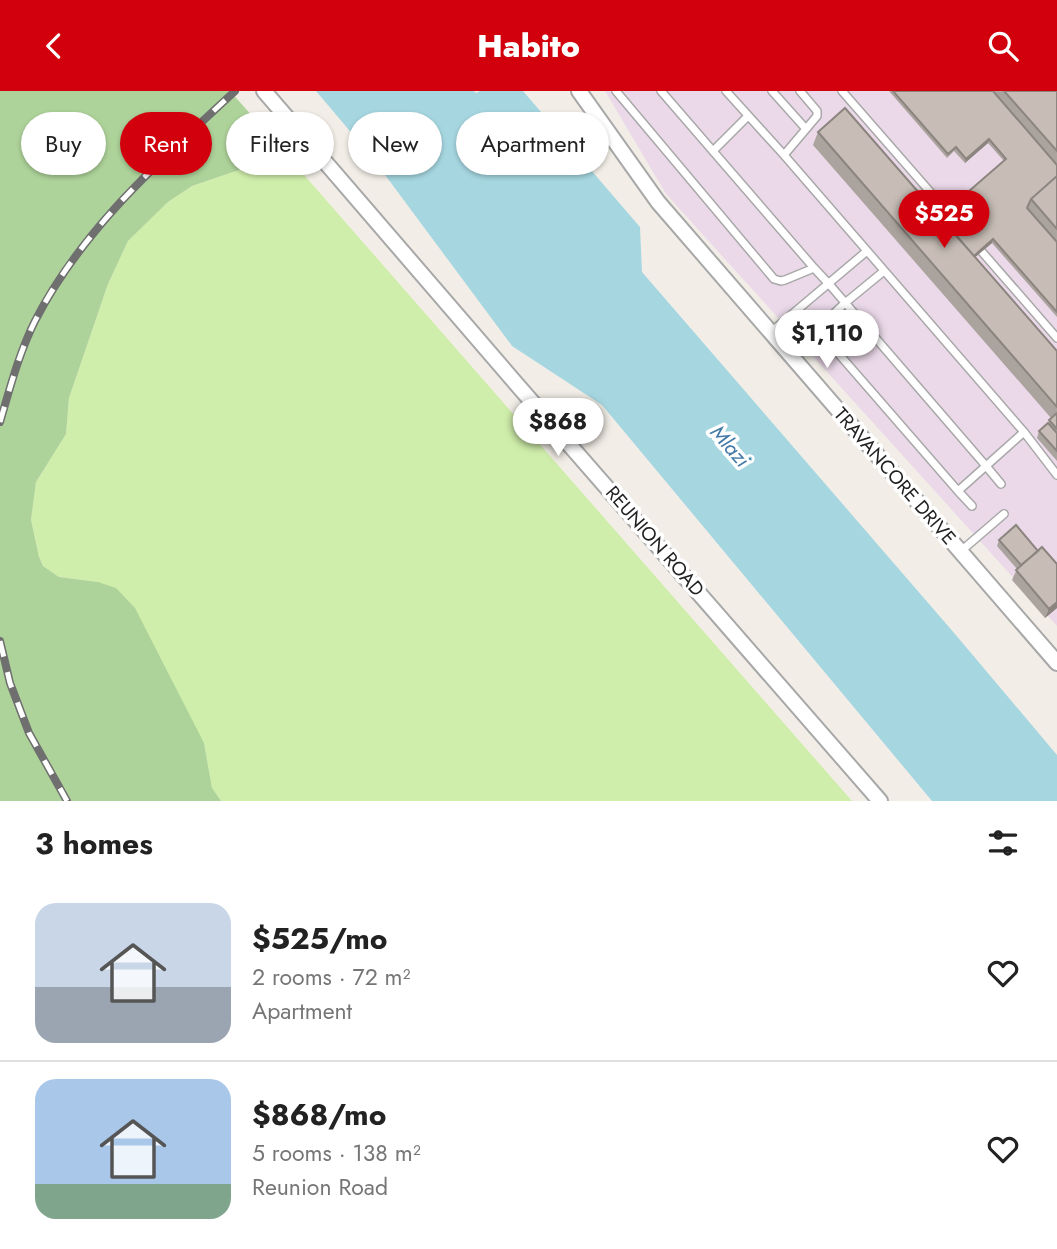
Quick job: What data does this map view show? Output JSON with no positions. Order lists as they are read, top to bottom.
{
  "streets": {
    "street": ["TRAVANCORE DRIVE", "REUNION ROAD"]
  },
  "water": ["Mlazi"],
  "page": {
    "header": "Habito",
    "chip": [
      "Buy",
      "Rent",
      "Filters",
      "New",
      "Apartment"
    ],
    "price": ["$525", "$1,110", "$868"],
    "heading": "3 homes",
    "list": [
      {
        "name": "$525/mo",
        "note": "2 rooms · 72 m² · Apartment"
      },
      {
        "name": "$868/mo",
        "note": "5 rooms · 138 m² · Reunion Road"
      }
    ]
  }
}
